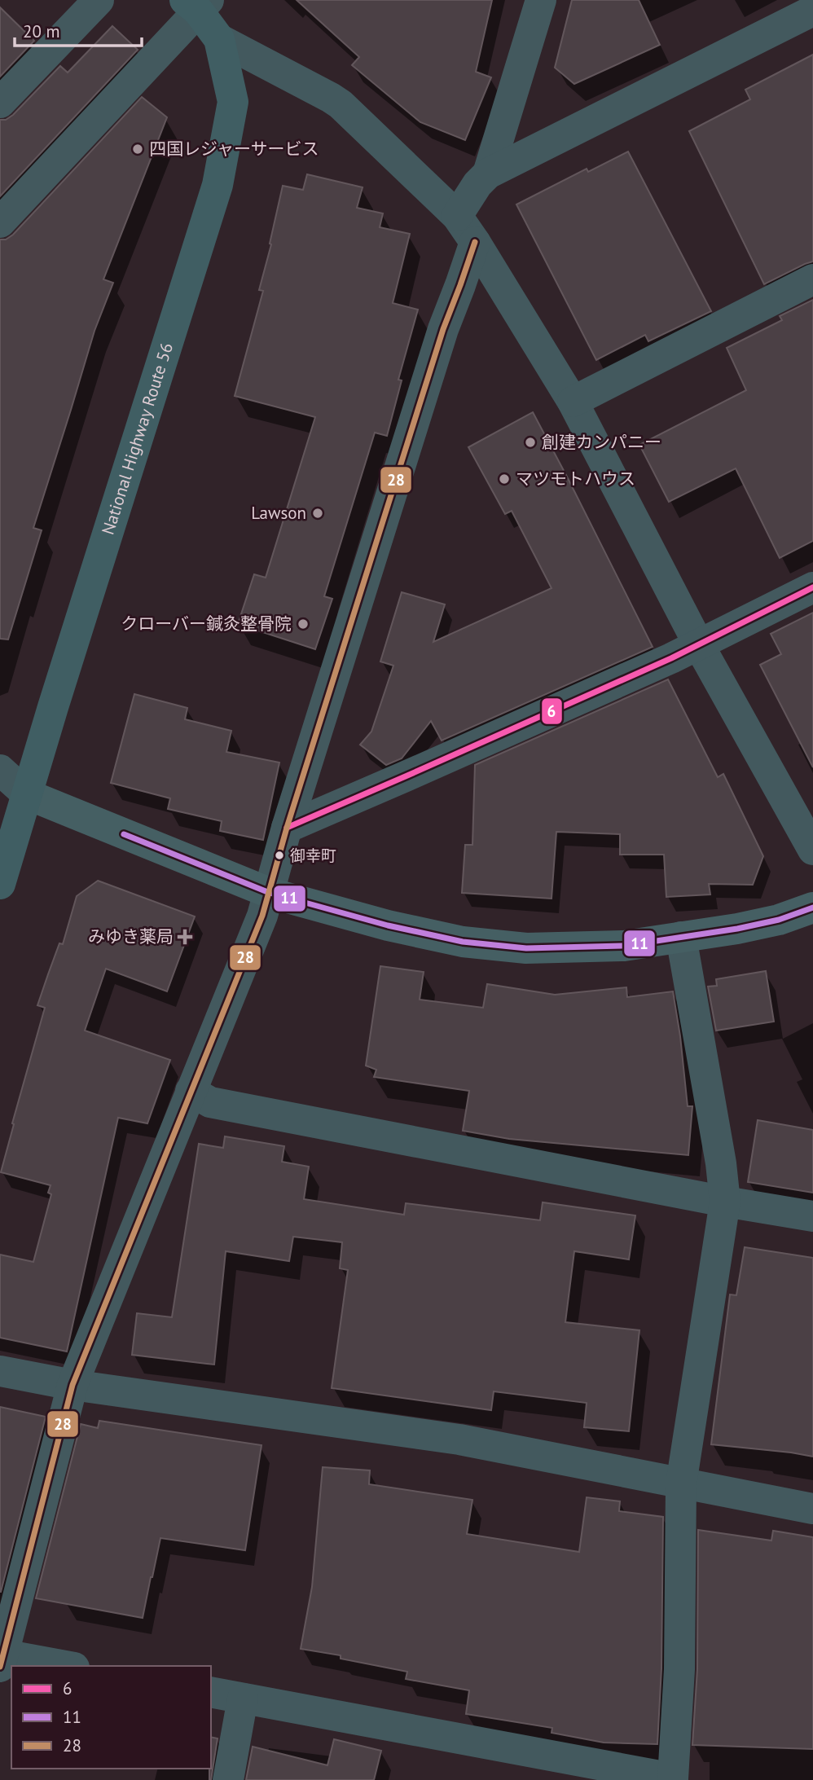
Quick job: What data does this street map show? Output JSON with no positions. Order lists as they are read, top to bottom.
{
  "streets": {
    "highway": ["National Highway Route 56"]
  },
  "places": {
    "other": [
      "四国レジャーサービス",
      "創建カンパニー",
      "マツモトハウス",
      "Lawson",
      "クローバー鍼灸整骨院",
      "御幸町"
    ],
    "health": ["みゆき薬局"]
  },
  "lines": ["transit line 28", "transit line 6", "transit line 11"],
  "legend": ["6", "11", "28"],
  "scale_bar": "20 m"
}
